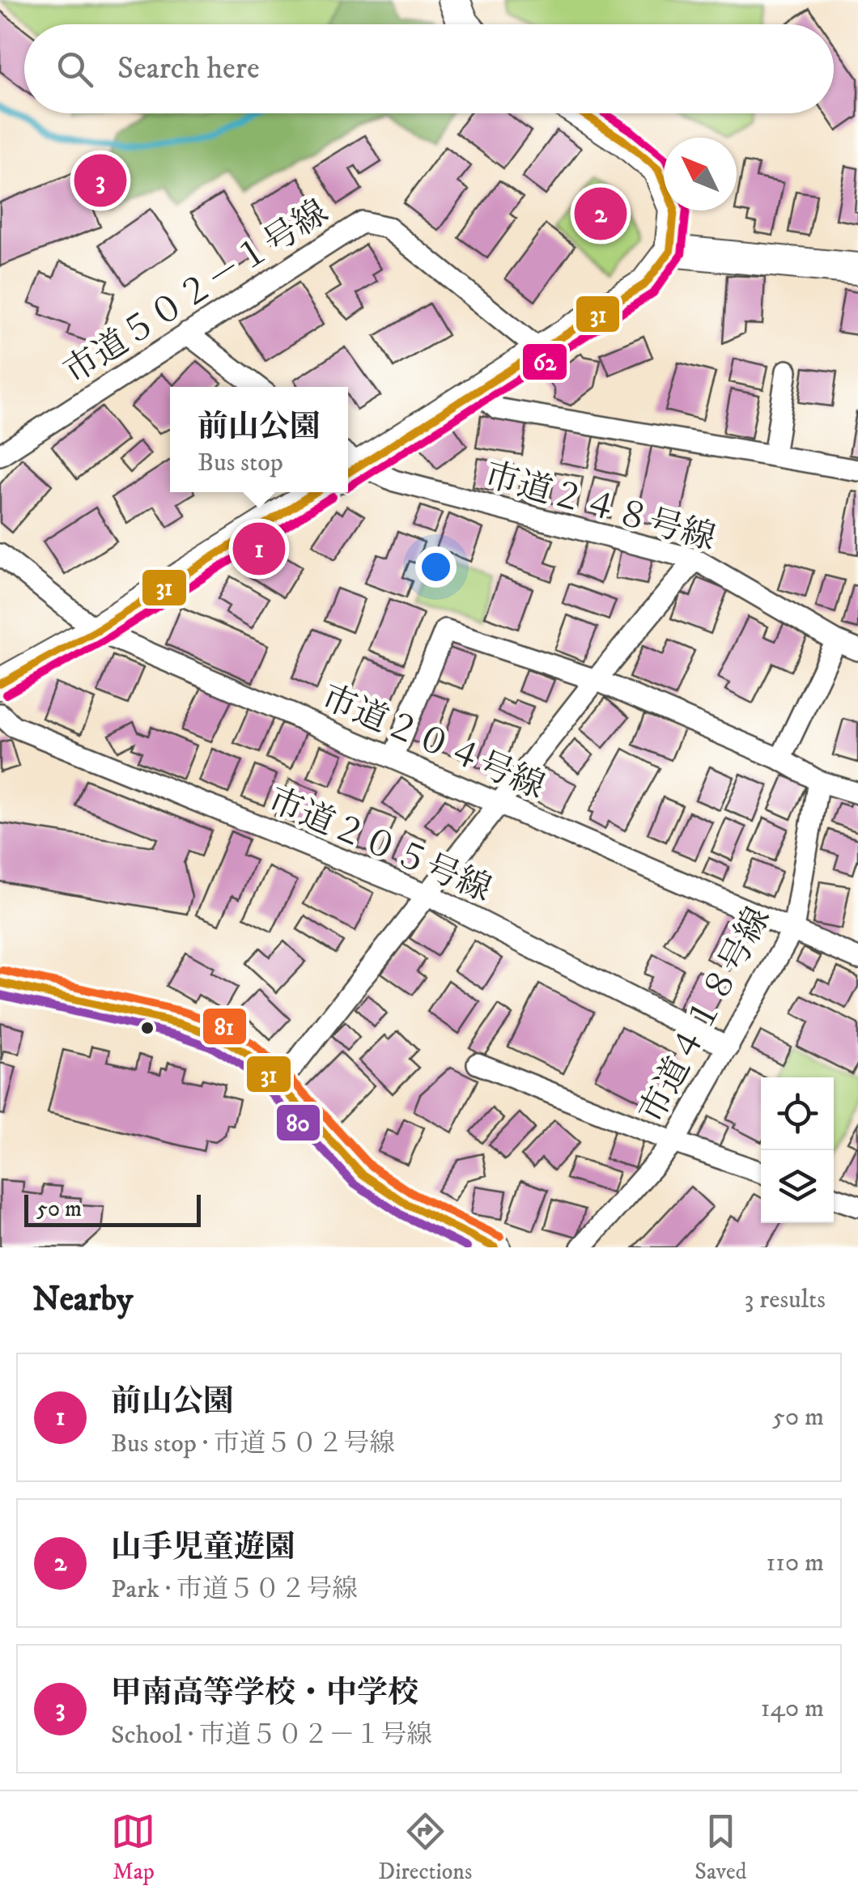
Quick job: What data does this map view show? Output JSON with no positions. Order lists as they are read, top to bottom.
{
  "streets": {
    "street": [
      "市道５０２－１号線",
      "市道２４８号線",
      "市道２０４号線",
      "市道２０５号線",
      "市道４１８号線"
    ]
  },
  "crossings": [
    ["市道２０４号線", "市道４１８号線"],
    ["市道２０５号線", "市道４１８号線"]
  ],
  "lines": [
    "transit line 31",
    "transit line 62",
    "transit line 81",
    "transit line 80"
  ],
  "scale_bar": "50 m",
  "north": "top left",
  "page": {
    "search": "Search here",
    "pins": ["3", "2", "1"],
    "popup": ["前山公園", "Bus stop"],
    "scale": "50 m",
    "heading": ["Nearby", "3 results"],
    "list": [
      {
        "mark": "1",
        "name": "前山公園",
        "note": "Bus stop · 市道５０２号線",
        "value": "50 m"
      },
      {
        "mark": "2",
        "name": "山手児童遊園",
        "note": "Park · 市道５０２号線",
        "value": "110 m"
      },
      {
        "mark": "3",
        "name": "甲南高等学校・中学校",
        "note": "School · 市道５０２－１号線",
        "value": "140 m"
      }
    ],
    "nav": ["Map", "Directions", "Saved"]
  }
}
